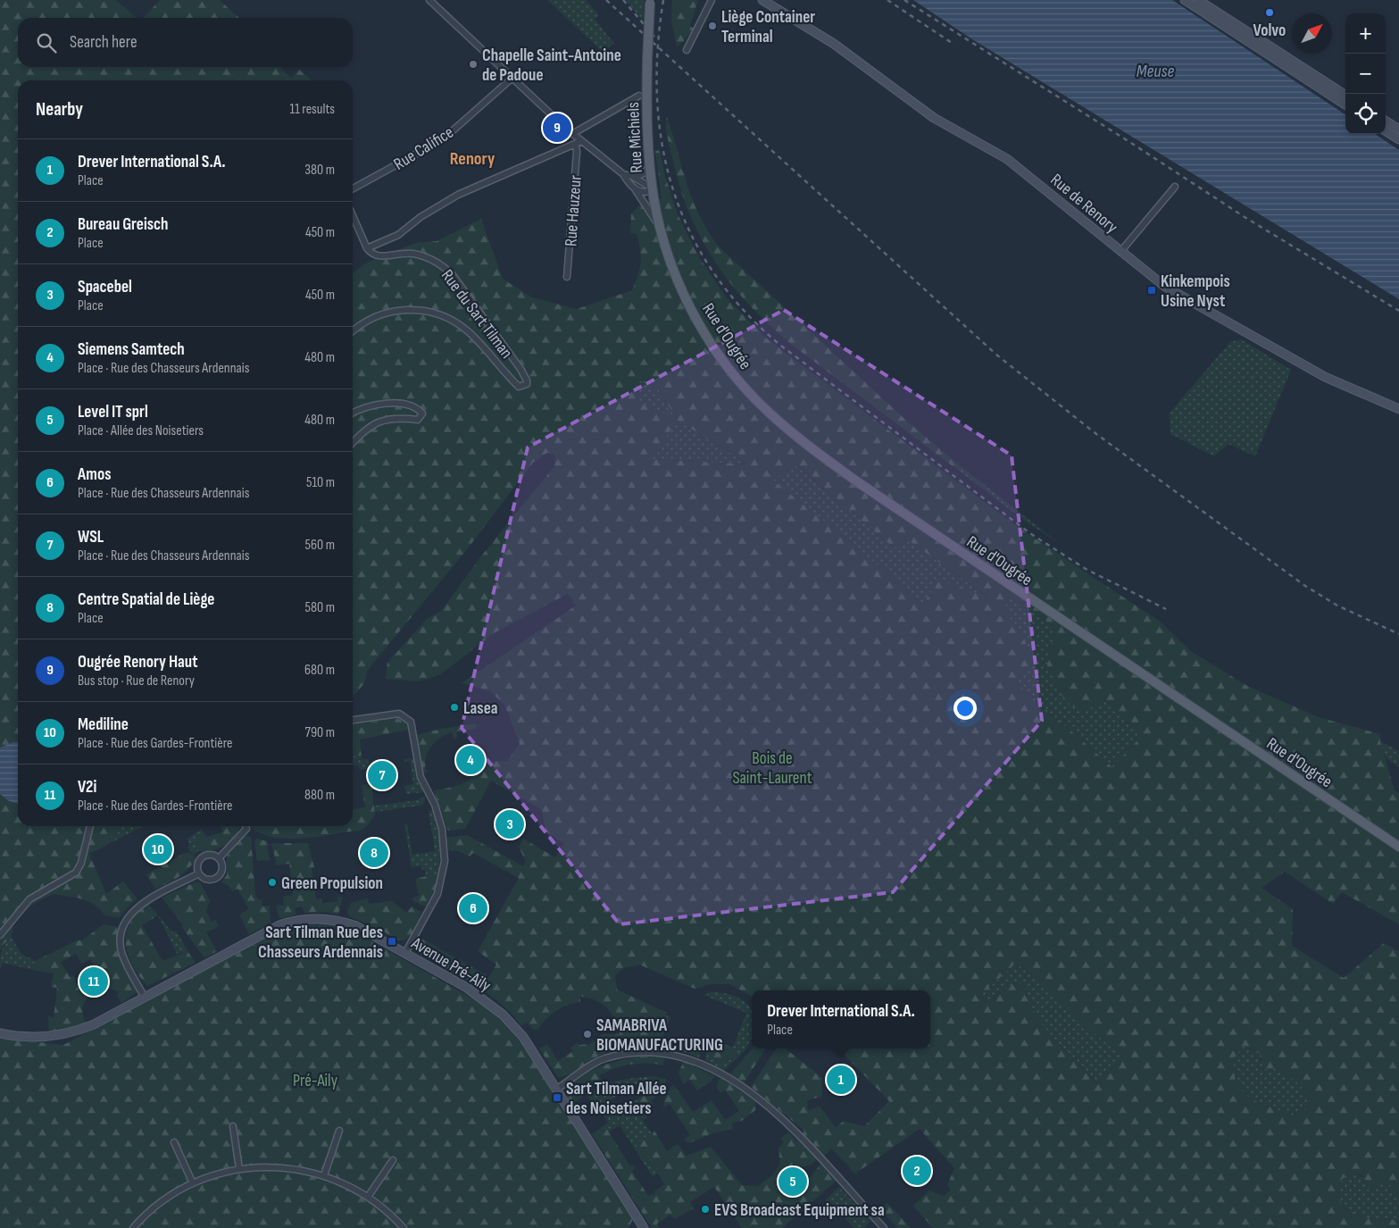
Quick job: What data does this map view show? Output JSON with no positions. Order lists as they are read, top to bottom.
{
  "streets": {
    "main road": ["Rue Michiels", "Rue d'Ougrée"],
    "street": [
      "Rue Califice",
      "Rue de Renory",
      "Rue Hauzeur",
      "Rue du Sart Tilman",
      "Avenue Pré-Aily"
    ]
  },
  "crossings": [
    ["Rue Michiels", "Rue d'Ougrée"],
    ["Rue Califice", "Rue d'Ougrée"],
    ["Rue Hauzeur", "Rue d'Ougrée"]
  ],
  "districts": ["Renory"],
  "water": ["Meuse"],
  "parks": ["Bois de Saint-Laurent", "Pré-Aily"],
  "places": {
    "other": [
      "Volvo",
      "Liège Container Terminal",
      "Chapelle Saint-Antoine de Padoue",
      "Lasea",
      "Green Propulsion",
      "SAMABRIVA BIOMANUFACTURING",
      "EVS Broadcast Equipment sa"
    ],
    "transit": ["Kinkempois Usine Nyst", "Sart Tilman Rue des Chasseurs Ardennais", "Sart Tilman Allée des Noisetiers"]
  },
  "north": "top right",
  "page": {
    "map_buttons": ["+", "−"],
    "search": "Search here",
    "heading": ["Nearby", "11 results"],
    "pins": [
      "9",
      "4",
      "7",
      "3",
      "10",
      "8",
      "6",
      "11",
      "1",
      "2",
      "5"
    ],
    "list": [
      {
        "mark": "1",
        "name": "Drever International S.A.",
        "note": "Place",
        "value": "380 m"
      },
      {
        "mark": "2",
        "name": "Bureau Greisch",
        "note": "Place",
        "value": "450 m"
      },
      {
        "mark": "3",
        "name": "Spacebel",
        "note": "Place",
        "value": "450 m"
      },
      {
        "mark": "4",
        "name": "Siemens Samtech",
        "note": "Place · Rue des Chasseurs Ardennais",
        "value": "480 m"
      },
      {
        "mark": "5",
        "name": "Level IT sprl",
        "note": "Place · Allée des Noisetiers",
        "value": "480 m"
      },
      {
        "mark": "6",
        "name": "Amos",
        "note": "Place · Rue des Chasseurs Ardennais",
        "value": "510 m"
      },
      {
        "mark": "7",
        "name": "WSL",
        "note": "Place · Rue des Chasseurs Ardennais",
        "value": "560 m"
      },
      {
        "mark": "8",
        "name": "Centre Spatial de Liège",
        "note": "Place",
        "value": "580 m"
      },
      {
        "mark": "9",
        "name": "Ougrée Renory Haut",
        "note": "Bus stop · Rue de Renory",
        "value": "680 m"
      },
      {
        "mark": "10",
        "name": "Mediline",
        "note": "Place · Rue des Gardes-Frontière",
        "value": "790 m"
      },
      {
        "mark": "11",
        "name": "V2i",
        "note": "Place · Rue des Gardes-Frontière",
        "value": "880 m"
      }
    ],
    "popup": ["Drever International S.A.", "Place"]
  }
}
